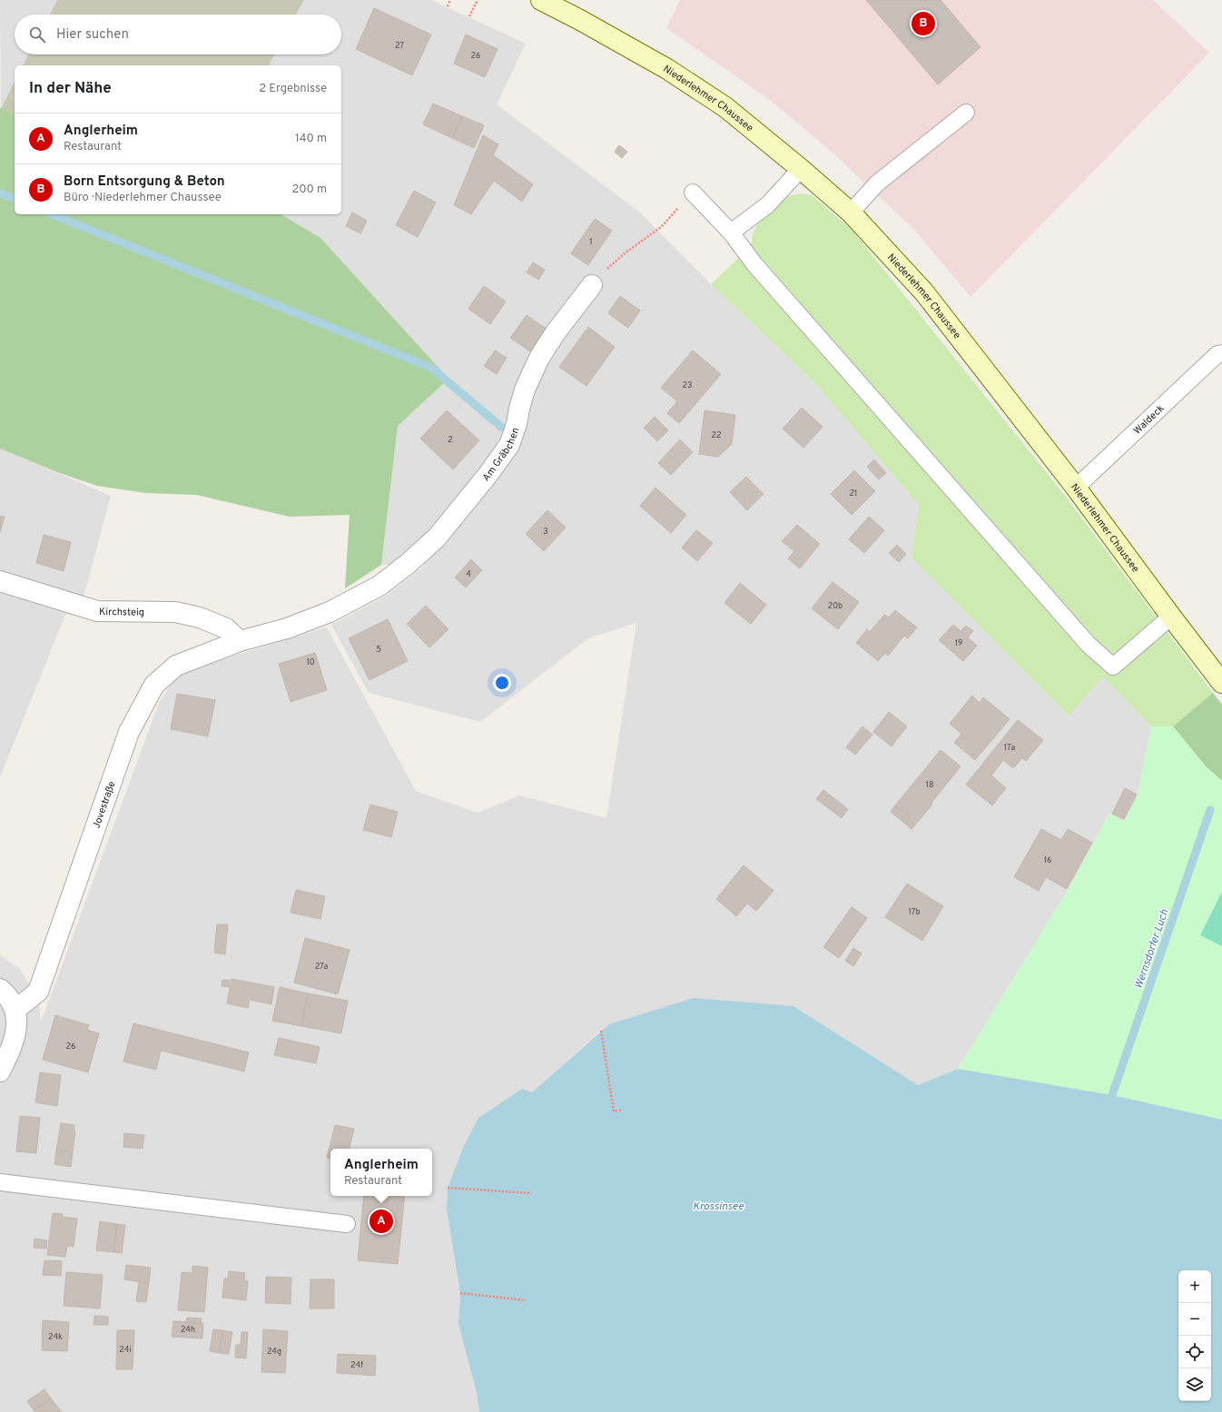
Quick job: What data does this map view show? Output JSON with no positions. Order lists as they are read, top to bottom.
{
  "streets": {
    "main road": ["Niederlehmer Chaussee"],
    "street": ["Am Gräbchen", "Kirchsteig", "Jovestraße"],
    "lane": ["Waldeck"]
  },
  "crossings": [
    ["Niederlehmer Chaussee", "Waldeck"],
    ["Am Gräbchen", "Kirchsteig"],
    ["Am Gräbchen", "Jovestraße"],
    ["Kirchsteig", "Jovestraße"]
  ],
  "water": ["Wernsdorfer Luch", "Krossinsee"],
  "house_numbers": [
    "27",
    "26",
    "1",
    "23",
    "22",
    "2",
    "21",
    "3",
    "4",
    "20b",
    "19",
    "5",
    "10",
    "17a",
    "18",
    "16",
    "17b",
    "27a",
    "26",
    "24h",
    "24k",
    "24i",
    "24g",
    "24f"
  ],
  "page": {
    "pins": ["B", "A"],
    "search": "Hier suchen",
    "heading": ["In der Nähe", "2 Ergebnisse"],
    "list": [
      {
        "mark": "A",
        "name": "Anglerheim",
        "note": "Restaurant",
        "value": "140 m"
      },
      {
        "mark": "B",
        "name": "Born Entsorgung & Beton",
        "note": "Büro · Niederlehmer Chaussee",
        "value": "200 m"
      }
    ],
    "popup": ["Anglerheim", "Restaurant"],
    "map_buttons": ["+", "−"]
  }
}
